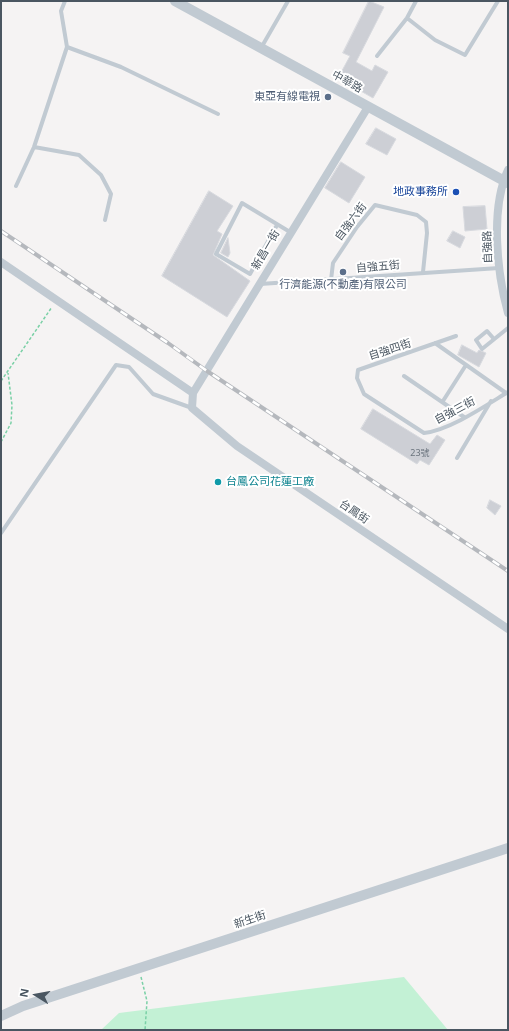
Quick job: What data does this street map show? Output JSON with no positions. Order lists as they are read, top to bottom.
{
  "streets": {
    "street": [
      "中華路",
      "自強路",
      "新昌一街",
      "台鳳街",
      "新生街"
    ],
    "lane": [
      "自強六街",
      "自強五街",
      "自強四街",
      "自強三街"
    ]
  },
  "crossings": [
    ["中華路", "自強路"],
    ["中華路", "新昌一街"],
    ["自強六街", "自強五街"],
    ["自強路", "自強五街"],
    ["新昌一街", "自強五街"],
    ["新昌一街", "台鳳街"],
    ["自強四街", "自強三街"]
  ],
  "places": [
    "東亞有線電視",
    "地政事務所",
    "行濟能源(不動產)有限公司",
    "台鳳公司花蓮工廠"
  ],
  "house_numbers": ["23號"],
  "north": "left"
}
